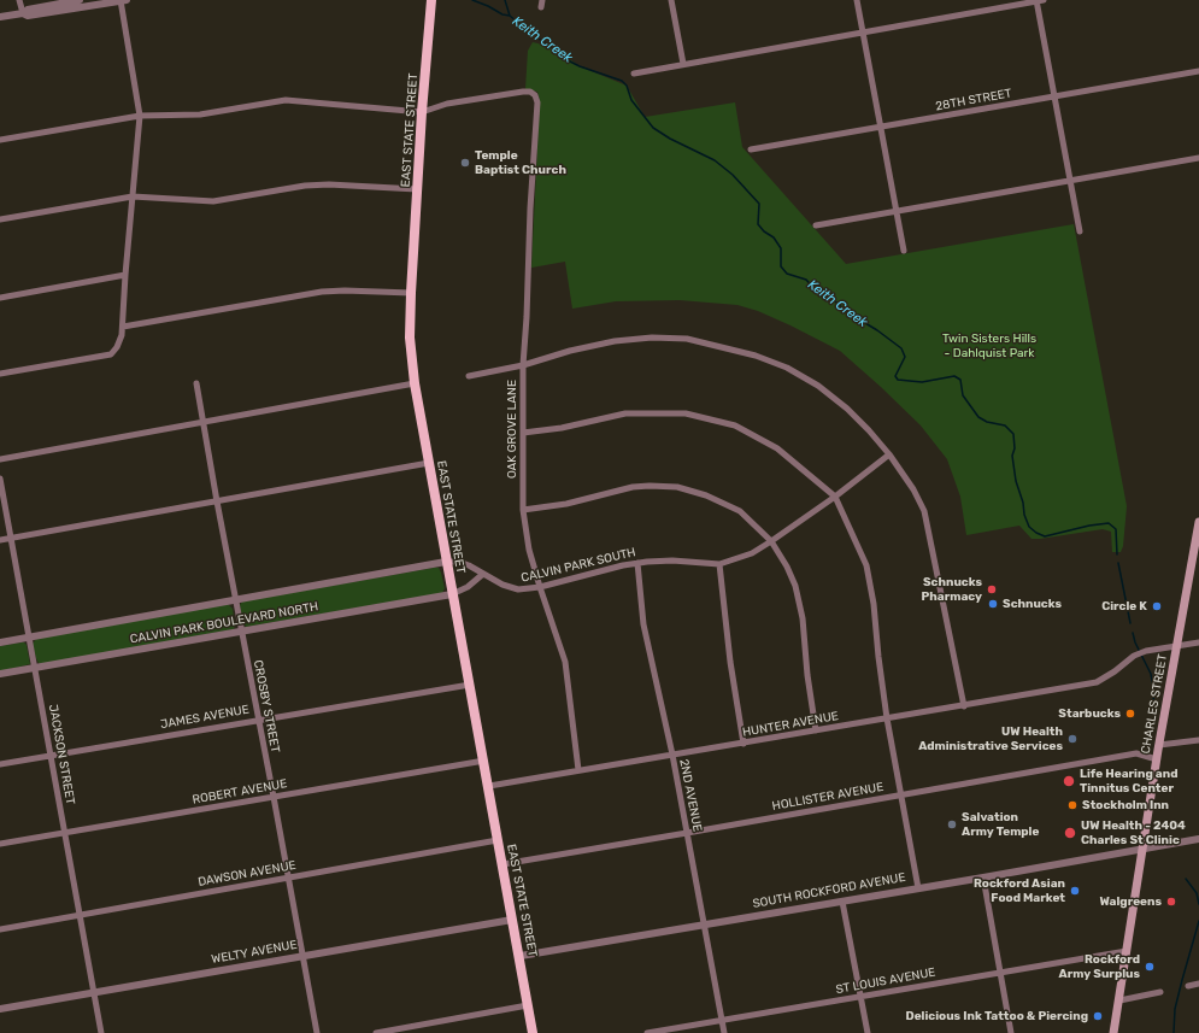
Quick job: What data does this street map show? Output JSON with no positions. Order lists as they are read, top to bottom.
{
  "streets": {
    "main road": ["EAST STATE STREET", "CHARLES STREET"],
    "street": [
      "28TH STREET",
      "OAK GROVE LANE",
      "CALVIN PARK SOUTH",
      "CALVIN PARK BOULEVARD NORTH",
      "CROSBY STREET",
      "JAMES AVENUE",
      "HUNTER AVENUE",
      "JACKSON STREET",
      "ROBERT AVENUE",
      "2ND AVENUE",
      "HOLLISTER AVENUE",
      "DAWSON AVENUE",
      "SOUTH ROCKFORD AVENUE",
      "WELTY AVENUE",
      "ST LOUIS AVENUE"
    ]
  },
  "crossings": [
    ["EAST STATE STREET", "OAK GROVE LANE"],
    ["EAST STATE STREET", "CALVIN PARK SOUTH"],
    ["EAST STATE STREET", "CALVIN PARK BOULEVARD NORTH"],
    ["EAST STATE STREET", "JAMES AVENUE"],
    ["EAST STATE STREET", "HUNTER AVENUE"],
    ["EAST STATE STREET", "ROBERT AVENUE"],
    ["EAST STATE STREET", "HOLLISTER AVENUE"],
    ["EAST STATE STREET", "DAWSON AVENUE"],
    ["EAST STATE STREET", "SOUTH ROCKFORD AVENUE"],
    ["EAST STATE STREET", "WELTY AVENUE"],
    ["OAK GROVE LANE", "CALVIN PARK SOUTH"],
    ["OAK GROVE LANE", "HUNTER AVENUE"],
    ["CALVIN PARK SOUTH", "CALVIN PARK BOULEVARD NORTH"],
    ["CALVIN PARK SOUTH", "2ND AVENUE"],
    ["CALVIN PARK BOULEVARD NORTH", "CROSBY STREET"],
    ["CALVIN PARK BOULEVARD NORTH", "JACKSON STREET"],
    ["CHARLES STREET", "HUNTER AVENUE"],
    ["CHARLES STREET", "HOLLISTER AVENUE"],
    ["CHARLES STREET", "SOUTH ROCKFORD AVENUE"],
    ["CHARLES STREET", "ST LOUIS AVENUE"],
    ["CROSBY STREET", "JAMES AVENUE"],
    ["CROSBY STREET", "ROBERT AVENUE"],
    ["CROSBY STREET", "DAWSON AVENUE"],
    ["CROSBY STREET", "WELTY AVENUE"],
    ["JAMES AVENUE", "JACKSON STREET"],
    ["HUNTER AVENUE", "2ND AVENUE"],
    ["JACKSON STREET", "ROBERT AVENUE"],
    ["JACKSON STREET", "DAWSON AVENUE"],
    ["JACKSON STREET", "WELTY AVENUE"],
    ["2ND AVENUE", "HOLLISTER AVENUE"],
    ["2ND AVENUE", "SOUTH ROCKFORD AVENUE"],
    ["2ND AVENUE", "ST LOUIS AVENUE"]
  ],
  "water": ["Keith Creek"],
  "parks": ["Twin Sisters Hills - Dahlquist Park"],
  "places": [
    "Temple Baptist Church",
    "Schnucks Pharmacy",
    "Schnucks",
    "Circle K",
    "Starbucks",
    "UW Health Administrative Services",
    "Life Hearing and Tinnitus Center",
    "Stockholm Inn",
    "Salvation Army Temple",
    "UW Health - 2404 Charles St Clinic",
    "Rockford Asian Food Market",
    "Walgreens",
    "Rockford Army Surplus",
    "Delicious Ink Tattoo & Piercing"
  ]
}
